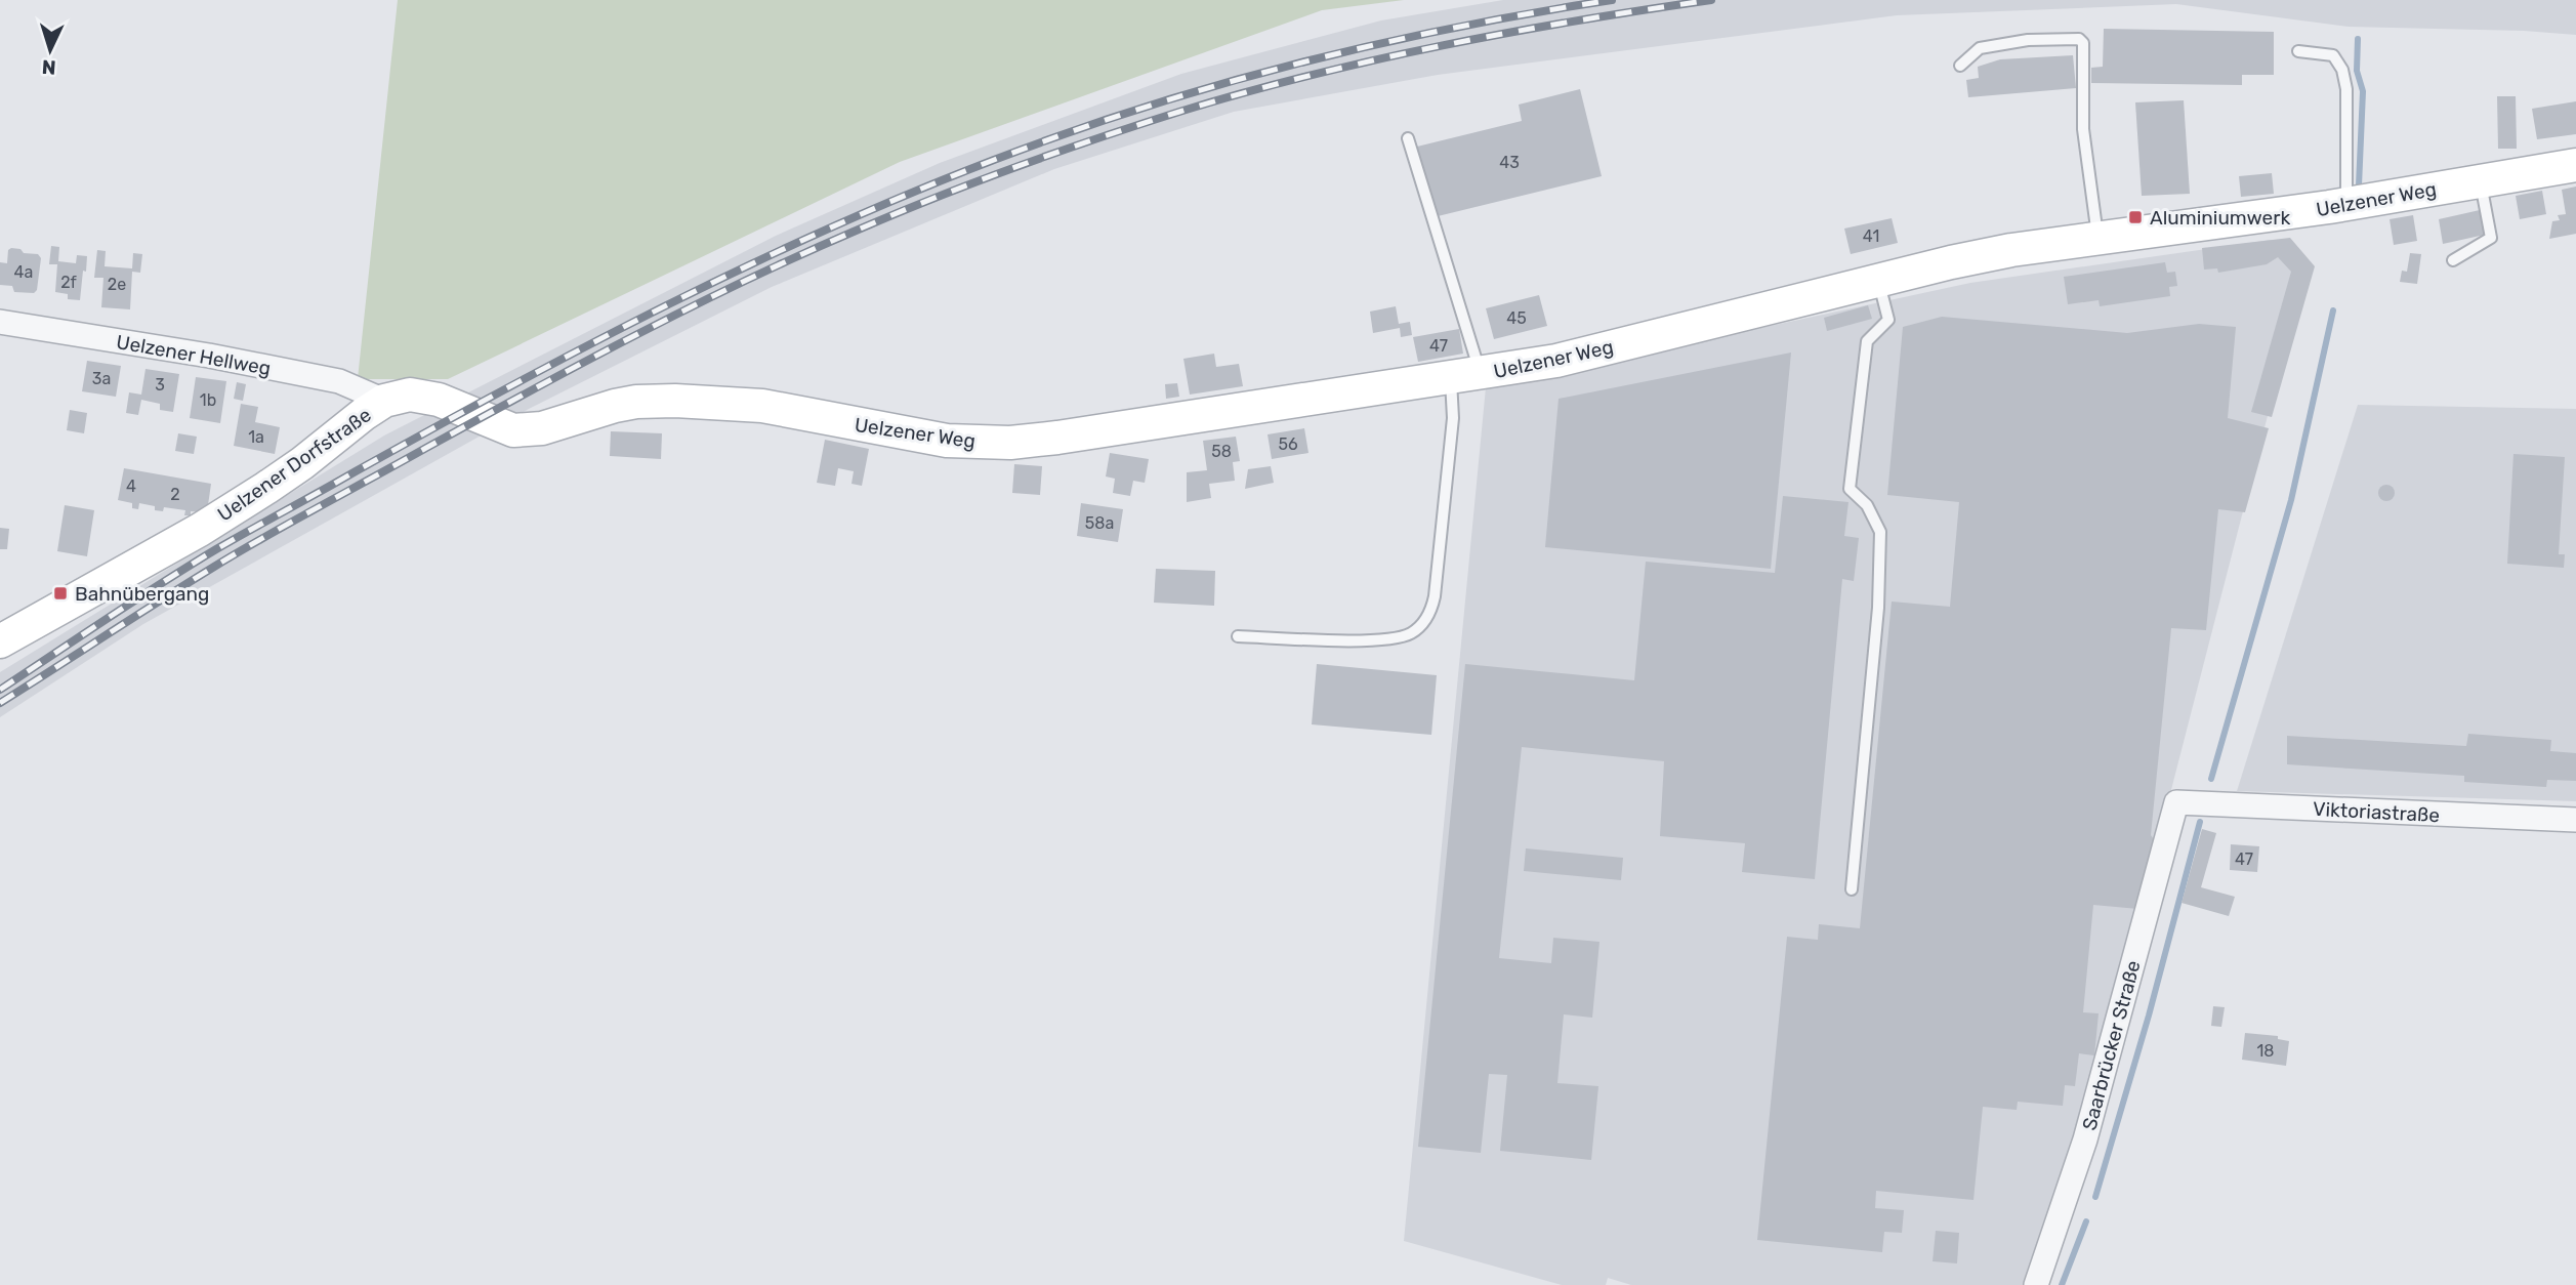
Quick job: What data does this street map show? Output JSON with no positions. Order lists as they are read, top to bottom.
{
  "streets": {
    "street": [
      "Uelzener Weg",
      "Uelzener Hellweg",
      "Uelzener Dorfstraße",
      "Viktoriastraße",
      "Saarbrücker Straße"
    ]
  },
  "crossings": [
    ["Uelzener Weg", "Uelzener Dorfstraße"],
    ["Uelzener Hellweg", "Uelzener Dorfstraße"],
    ["Viktoriastraße", "Saarbrücker Straße"]
  ],
  "places": {
    "transit": ["Aluminiumwerk", "Bahnübergang"]
  },
  "house_numbers": [
    "43",
    "41",
    "4a",
    "2f",
    "2e",
    "45",
    "47",
    "3a",
    "3",
    "1b",
    "1a",
    "56",
    "58",
    "4",
    "2",
    "58a",
    "47",
    "18"
  ],
  "north": "bottom"
}
